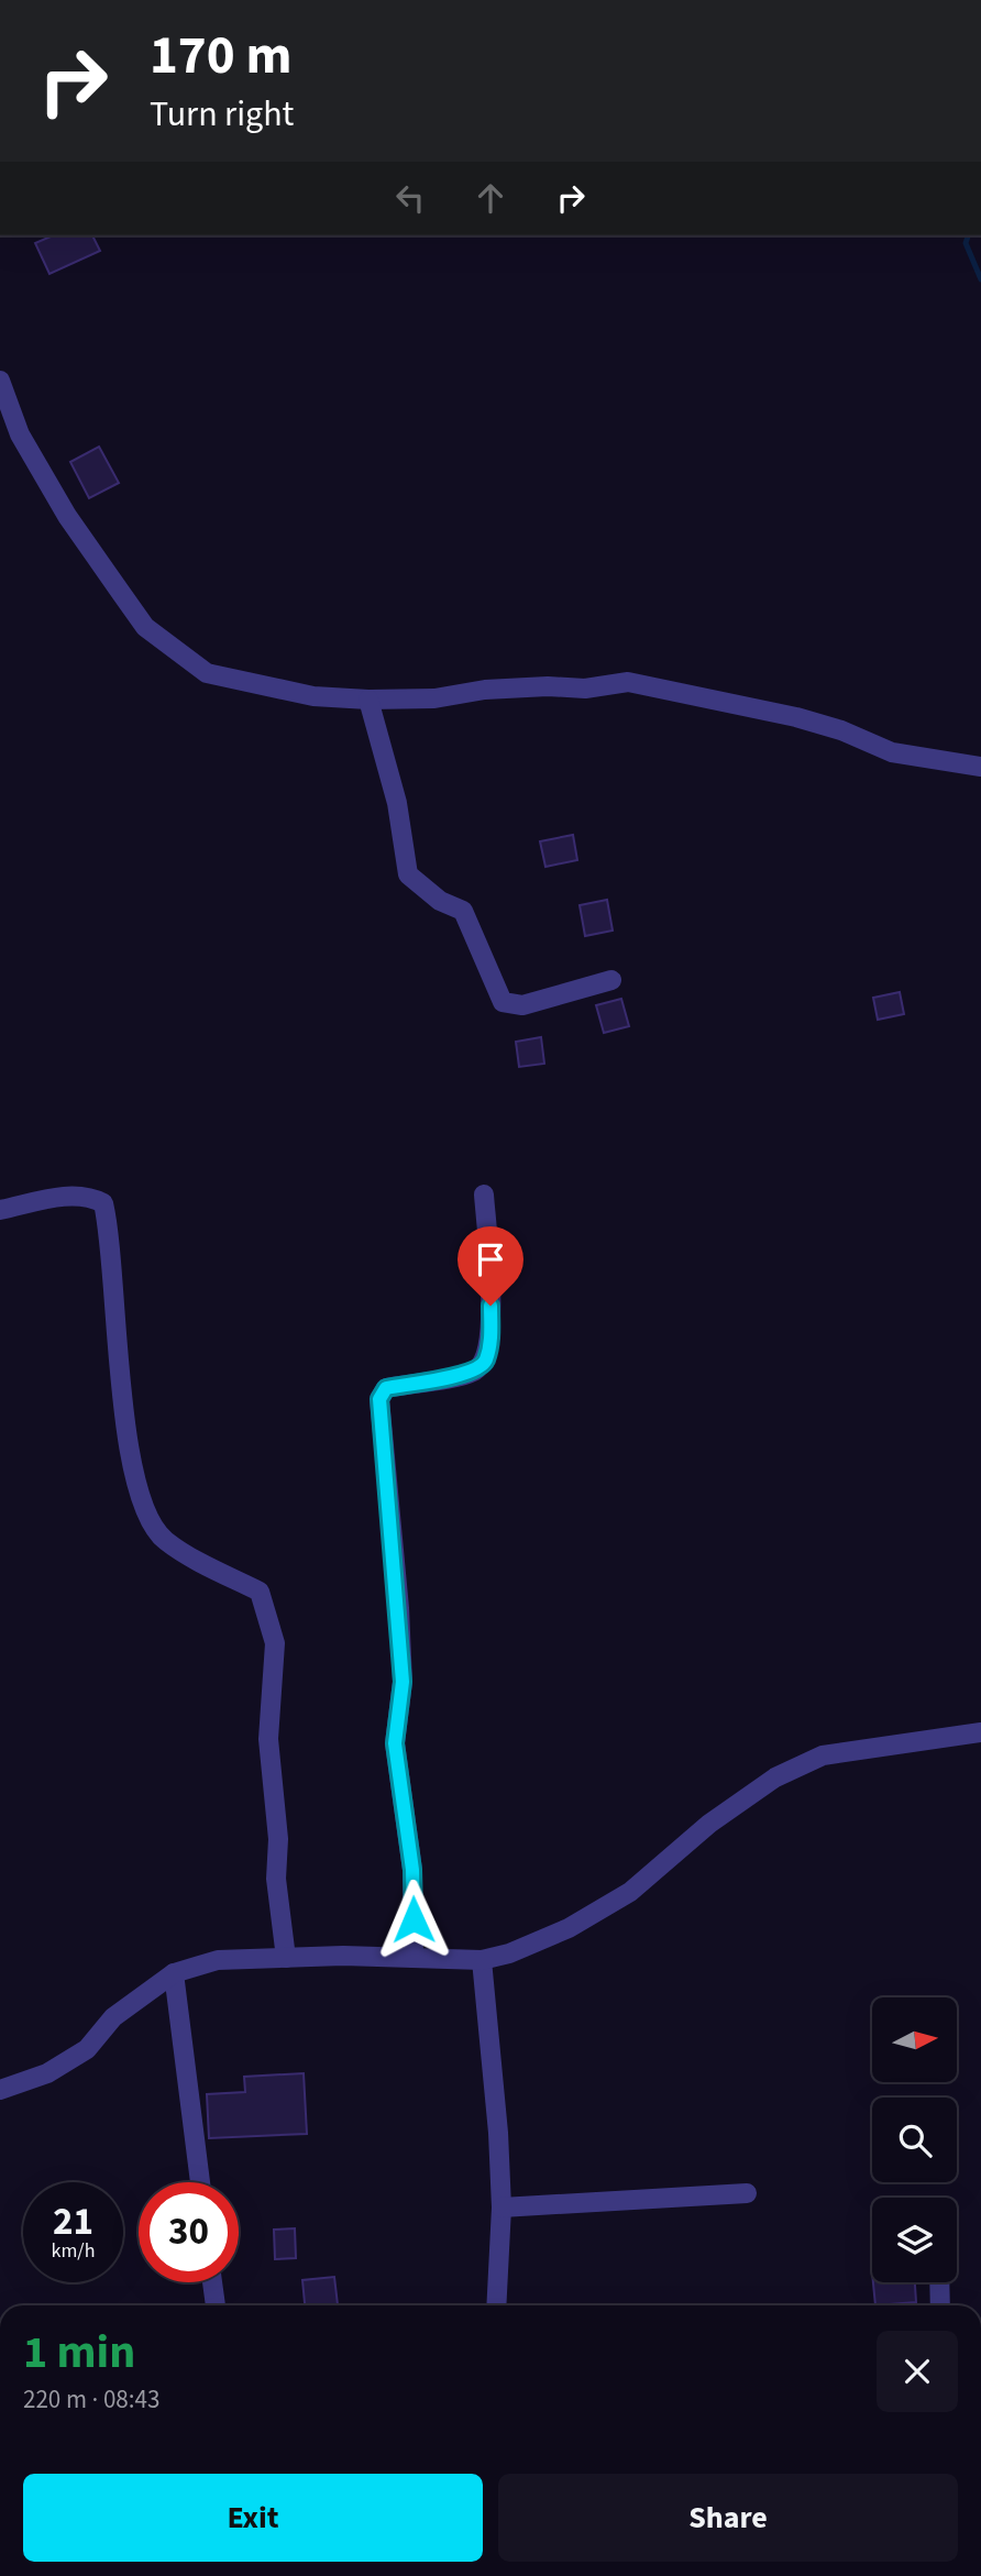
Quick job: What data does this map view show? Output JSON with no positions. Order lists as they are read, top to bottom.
{
  "north": "right",
  "page": {
    "turn": ["170 m", "Turn right"],
    "speed": "21 km/h",
    "limit": "30",
    "heading": ["1 min", "220 m · 08:43"],
    "buttons": ["Exit", "Share"]
  }
}
